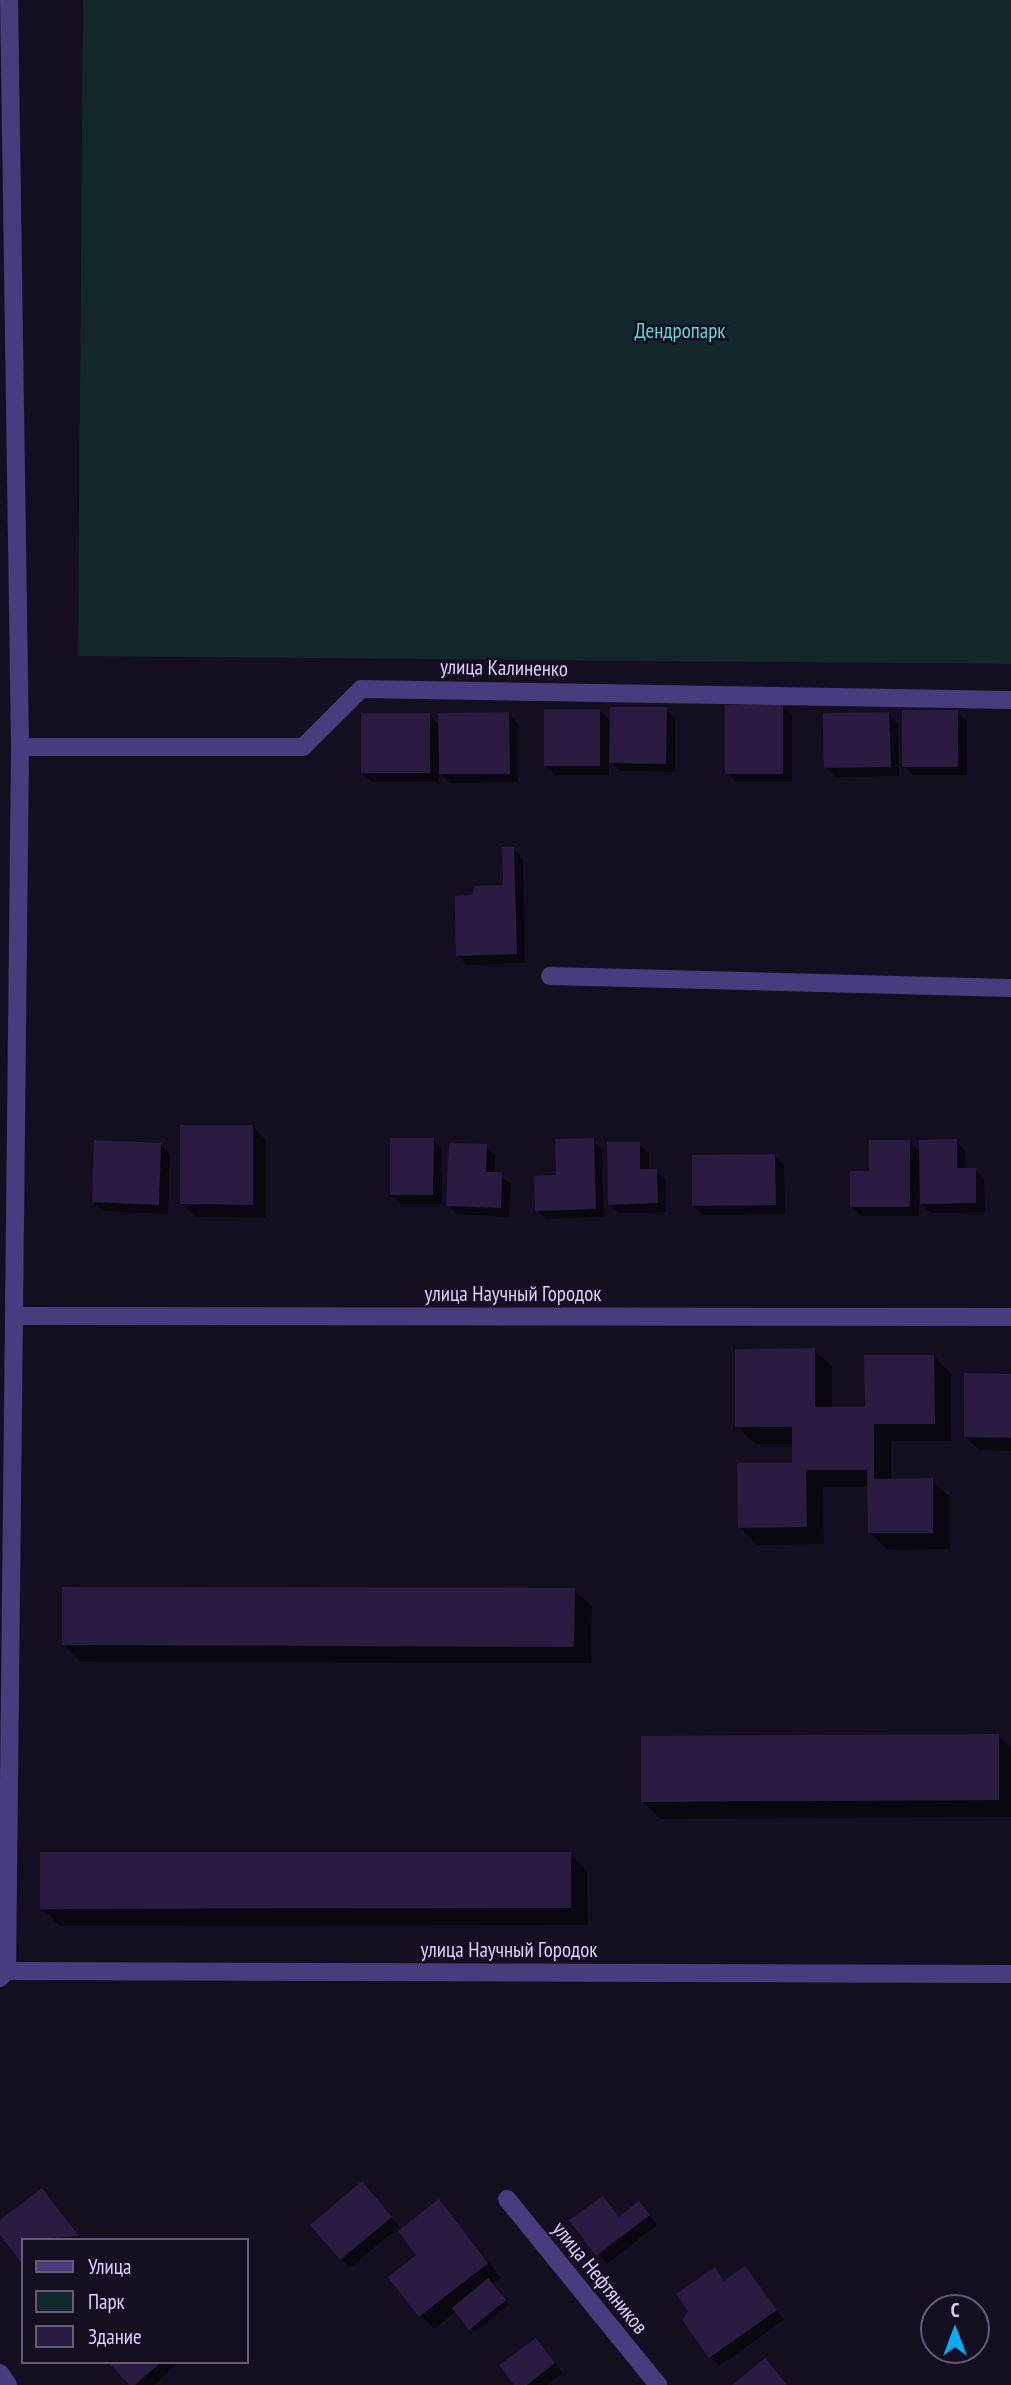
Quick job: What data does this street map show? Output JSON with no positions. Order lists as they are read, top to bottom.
{
  "streets": {
    "street": ["улица Калиненко", "улица Научный Городок", "улица Нефтяников"]
  },
  "parks": ["Дендропарк"],
  "legend": ["Улица", "Парк", "Здание"],
  "north": "top"
}
